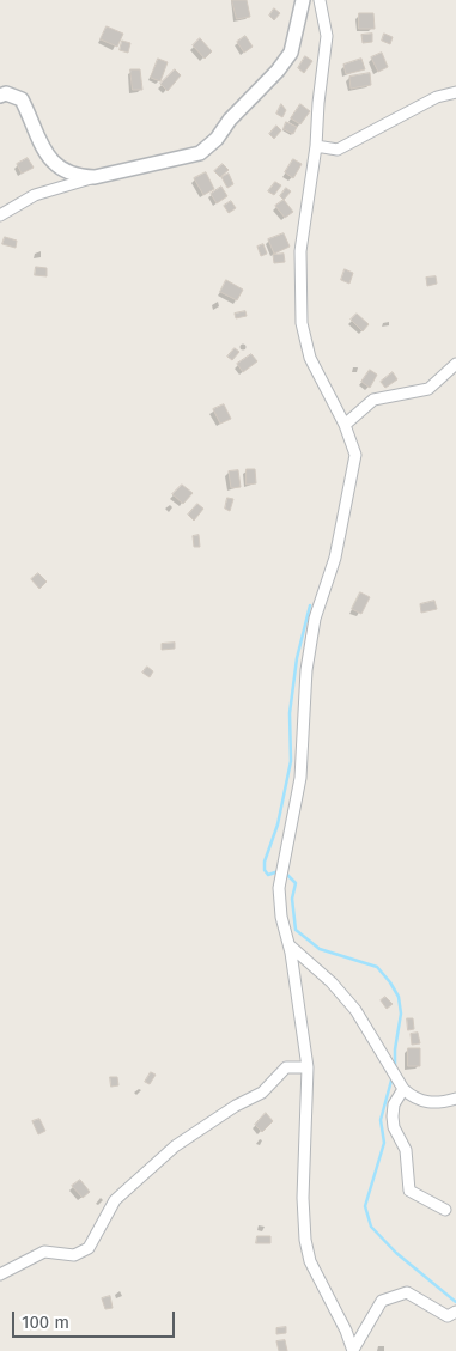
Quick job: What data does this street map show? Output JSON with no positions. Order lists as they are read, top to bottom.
{
  "scale_bar": "100 m"
}
